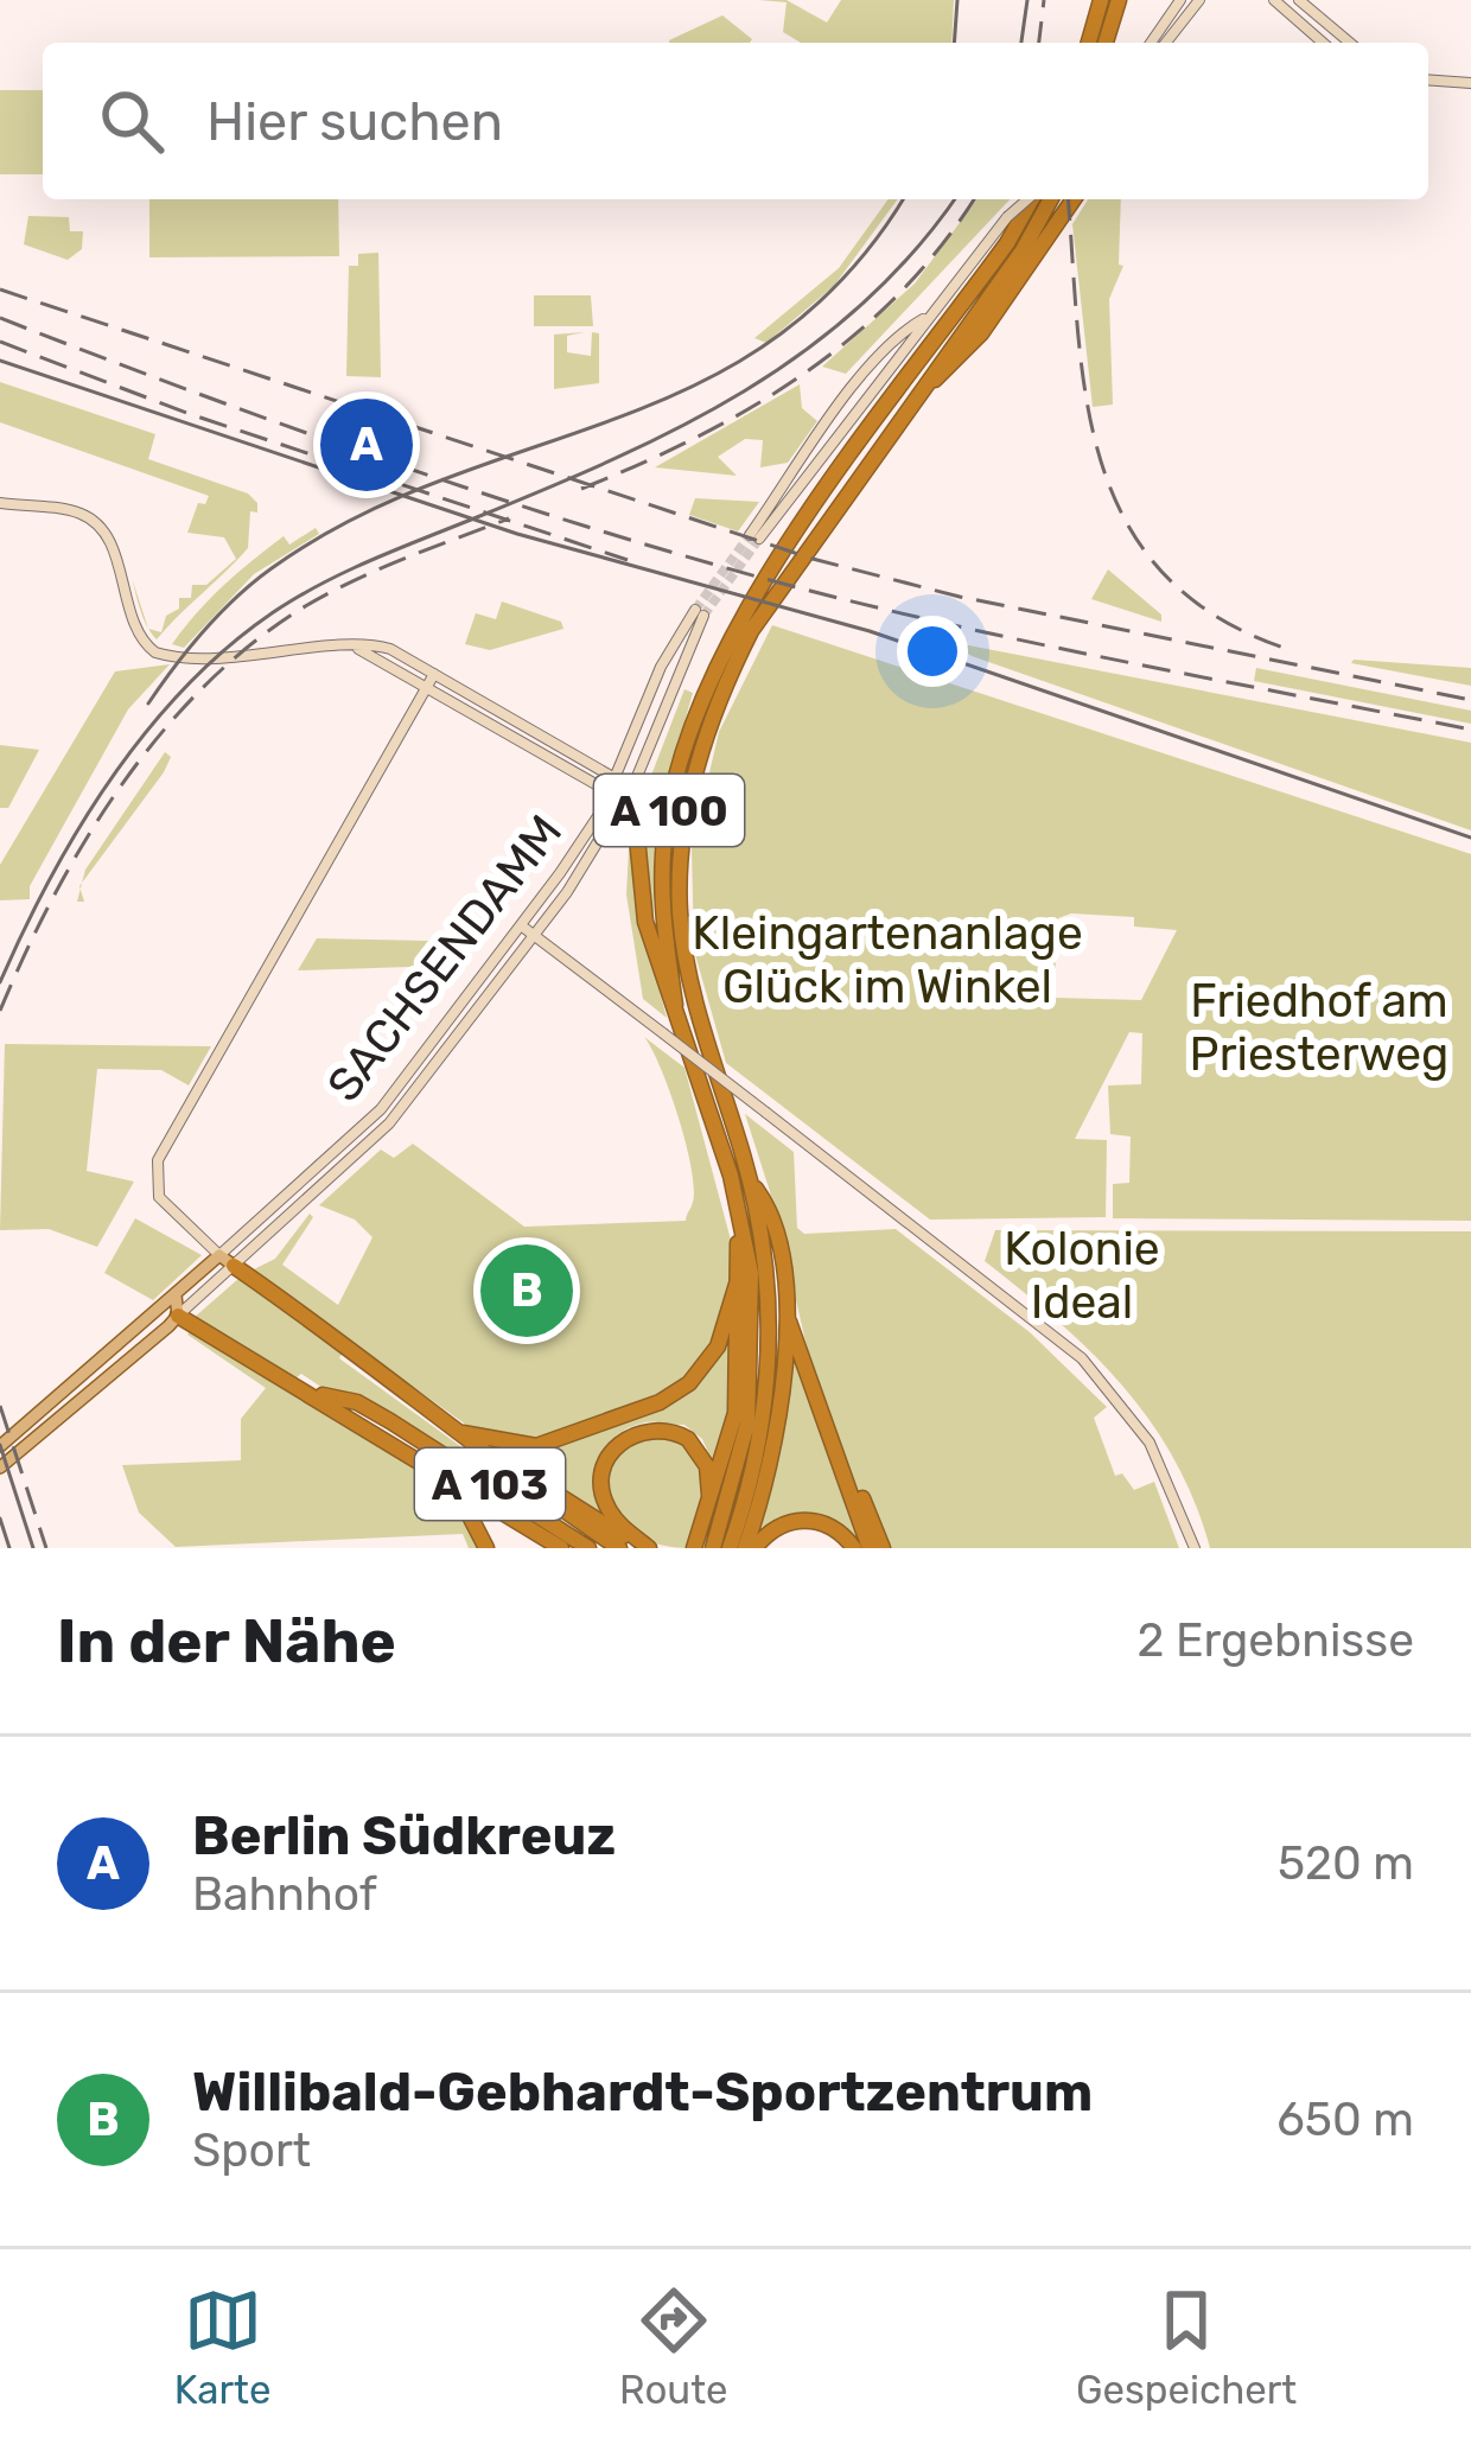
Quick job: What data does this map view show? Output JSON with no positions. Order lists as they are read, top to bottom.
{
  "streets": {
    "highway": ["A 100", "A 103"],
    "main road": ["SACHSENDAMM"]
  },
  "crossings": [
    ["SACHSENDAMM", "A 103"]
  ],
  "parks": ["Kleingartenanlage Glück im Winkel", "Friedhof am Priesterweg", "Kolonie Ideal"],
  "page": {
    "search": "Hier suchen",
    "pins": ["A", "B"],
    "heading": ["In der Nähe", "2 Ergebnisse"],
    "list": [
      {
        "mark": "A",
        "name": "Berlin Südkreuz",
        "note": "Bahnhof",
        "value": "520 m"
      },
      {
        "mark": "B",
        "name": "Willibald-Gebhardt-Sportzentrum",
        "note": "Sport",
        "value": "650 m"
      }
    ],
    "nav": ["Karte", "Route", "Gespeichert"]
  }
}
